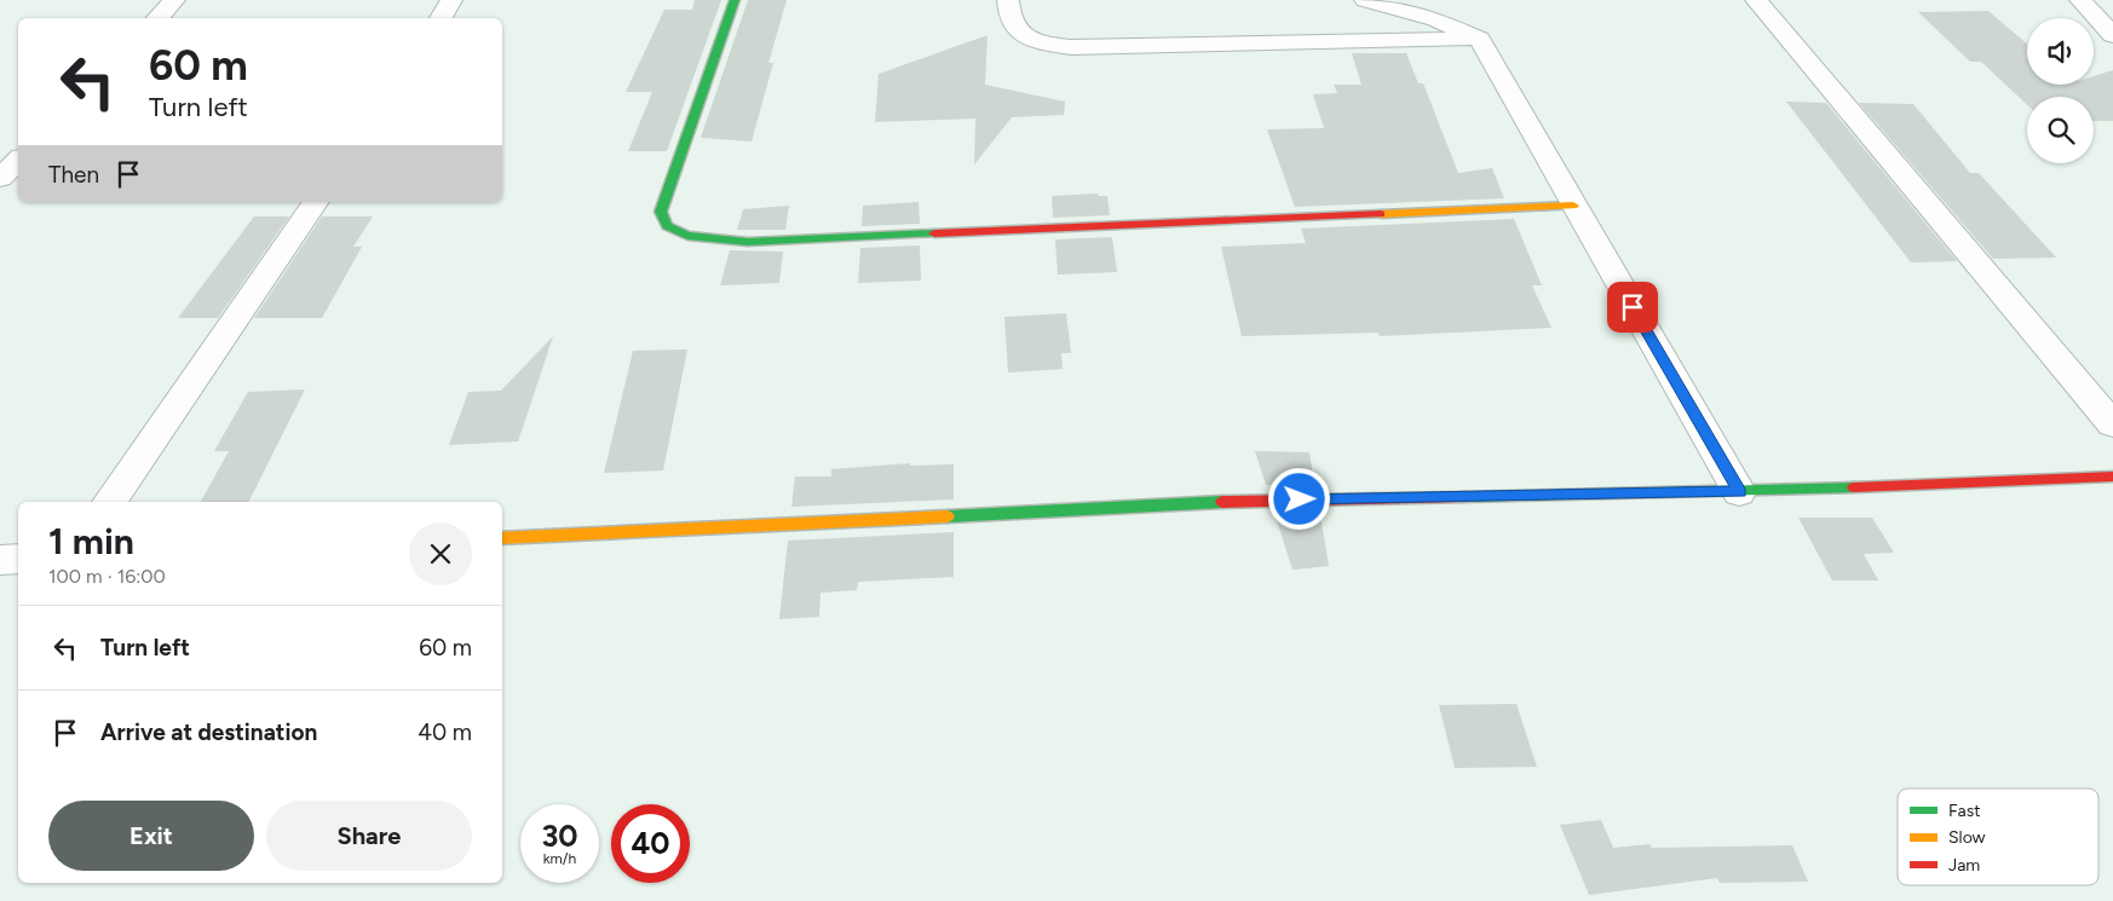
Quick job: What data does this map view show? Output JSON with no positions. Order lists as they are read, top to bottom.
{
  "legend": ["Fast", "Slow", "Jam"],
  "page": {
    "turn": ["60 m", "Turn left"],
    "then": "Then",
    "heading": ["1 min", "100 m · 16:00"],
    "list": [
      {
        "name": "Turn left",
        "value": "60 m"
      },
      {
        "name": "Arrive at destination",
        "value": "40 m"
      }
    ],
    "buttons": ["Exit", "Share"],
    "speed": "30 km/h",
    "limit": "40"
  }
}
